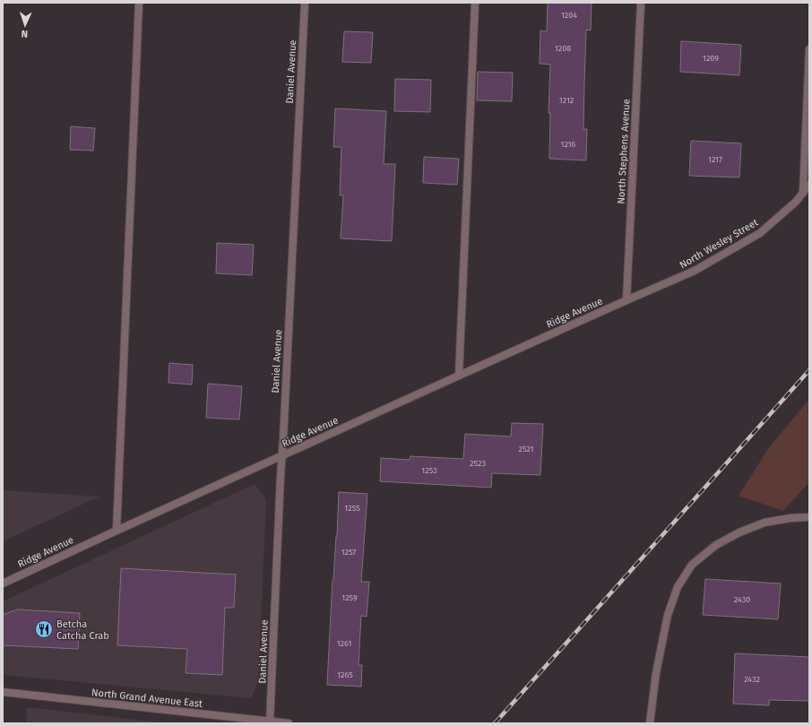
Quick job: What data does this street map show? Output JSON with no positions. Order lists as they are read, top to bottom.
{
  "streets": {
    "street": [
      "Daniel Avenue",
      "North Stephens Avenue",
      "North Wesley Street",
      "Ridge Avenue",
      "North Grand Avenue East"
    ]
  },
  "crossings": [
    ["Daniel Avenue", "Ridge Avenue"],
    ["Daniel Avenue", "North Grand Avenue East"],
    ["North Stephens Avenue", "North Wesley Street"],
    ["North Stephens Avenue", "Ridge Avenue"],
    ["North Wesley Street", "Ridge Avenue"]
  ],
  "places": {
    "restaurant": ["Betcha Catcha Crab"]
  },
  "house_numbers": [
    "1204",
    "1208",
    "1209",
    "1212",
    "1216",
    "1217",
    "2521",
    "2523",
    "1253",
    "1255",
    "1257",
    "1259",
    "2430",
    "1261",
    "1265",
    "2432"
  ],
  "north": "bottom"
}
